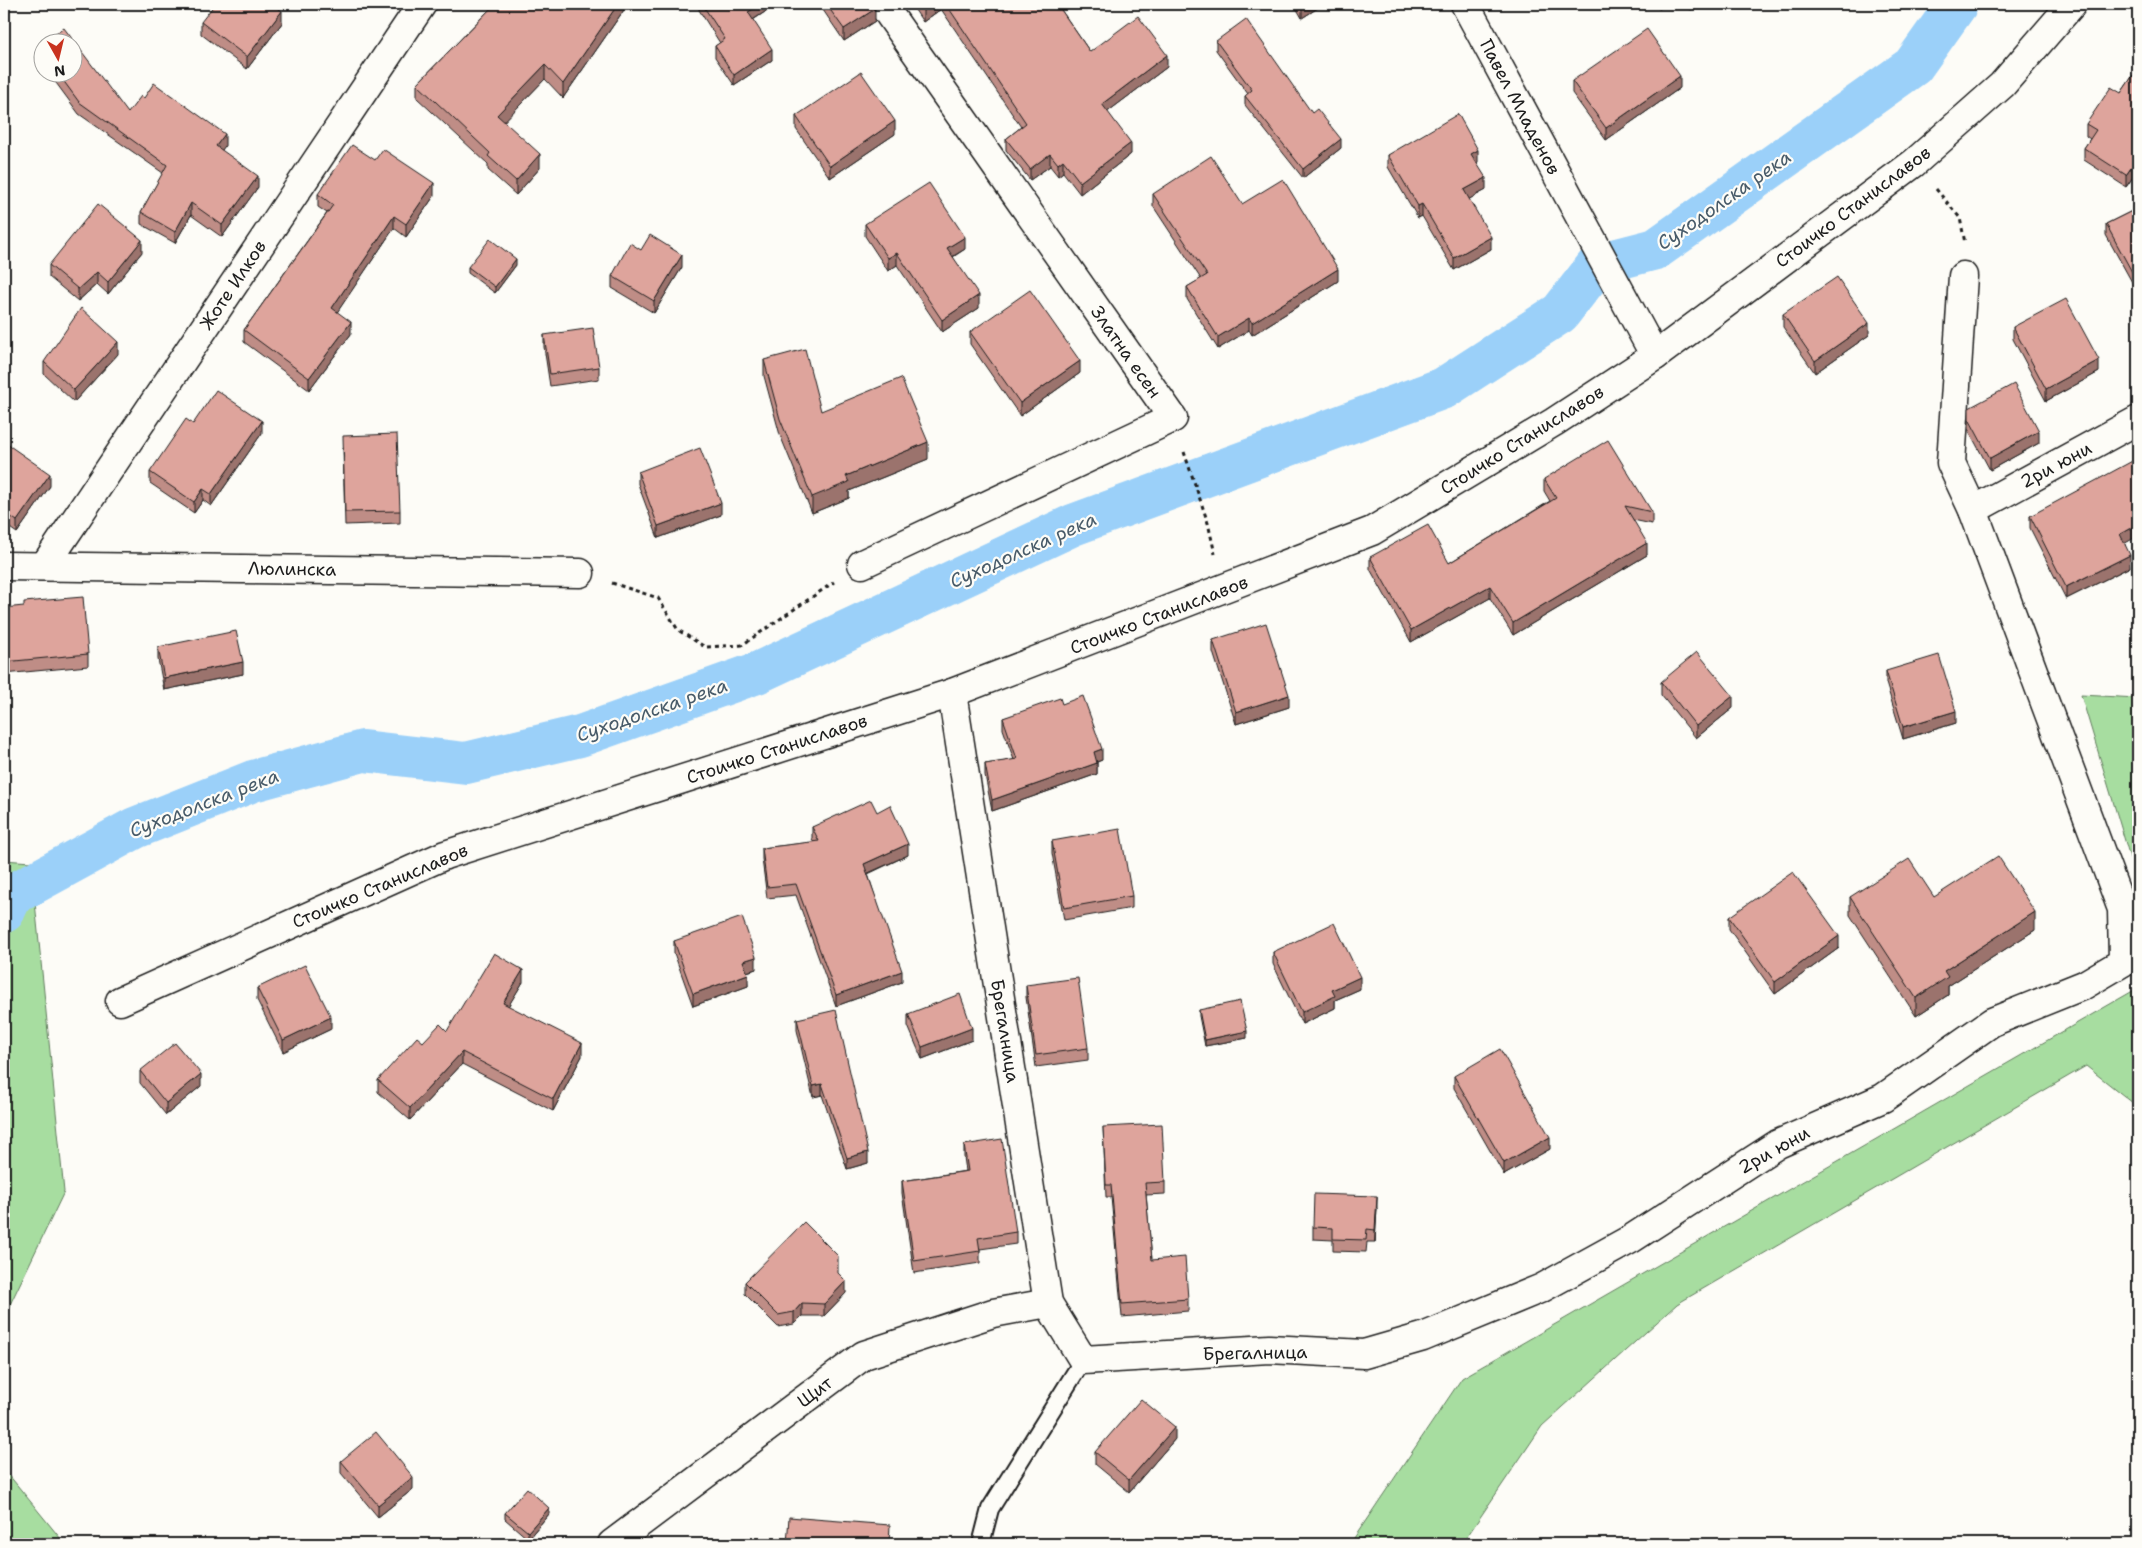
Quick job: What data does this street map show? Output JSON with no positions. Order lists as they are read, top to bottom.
{
  "streets": {
    "street": [
      "Павел Младенов",
      "Стоичко Станиславов",
      "Жоте Илков",
      "Златна есен",
      "2ри юни",
      "Люлинска",
      "Брегалница",
      "Щит"
    ]
  },
  "crossings": [
    ["Павел Младенов", "Стоичко Станиславов"],
    ["Стоичко Станиславов", "Брегалница"],
    ["Жоте Илков", "Люлинска"],
    ["2ри юни", "Брегалница"],
    ["Брегалница", "Щит"]
  ],
  "water": ["Суходолска река"],
  "north": "bottom"
}
